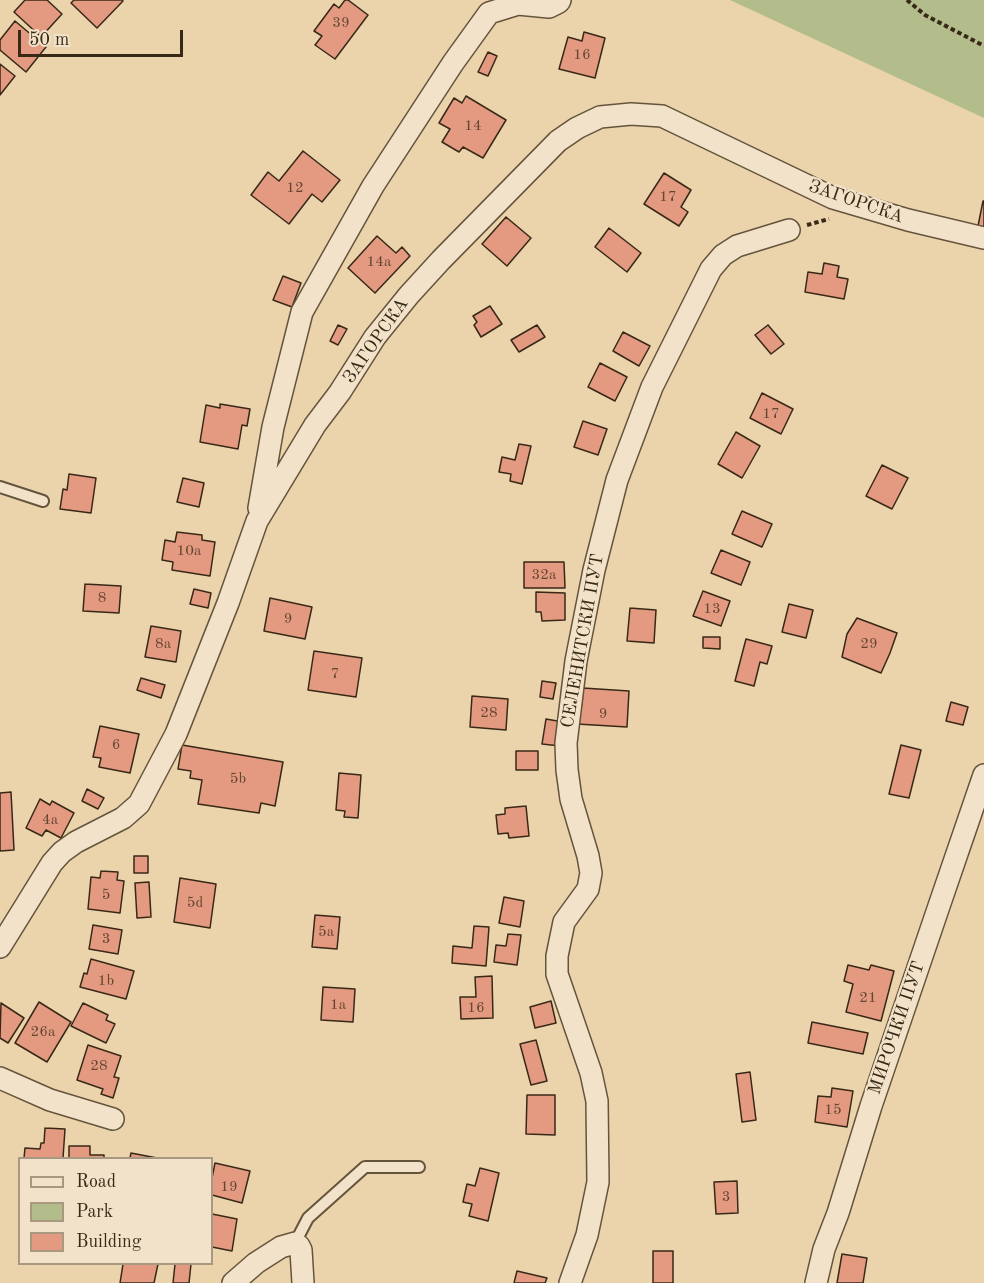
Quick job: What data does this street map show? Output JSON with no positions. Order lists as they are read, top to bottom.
{
  "streets": {
    "street": ["ЗАГОРСКА", "СЕЛЕНИТСКИ ПУТ", "МИРОЧКИ ПУТ"]
  },
  "house_numbers": [
    "39",
    "16",
    "14",
    "12",
    "17",
    "14a",
    "17",
    "10a",
    "32a",
    "8",
    "13",
    "9",
    "8a",
    "29",
    "7",
    "28",
    "9",
    "6",
    "5b",
    "4a",
    "5",
    "5d",
    "5a",
    "3",
    "1b",
    "21",
    "1a",
    "16",
    "26a",
    "28",
    "15",
    "19",
    "3"
  ],
  "legend": ["Road", "Park", "Building"],
  "scale_bar": "50 m"
}
